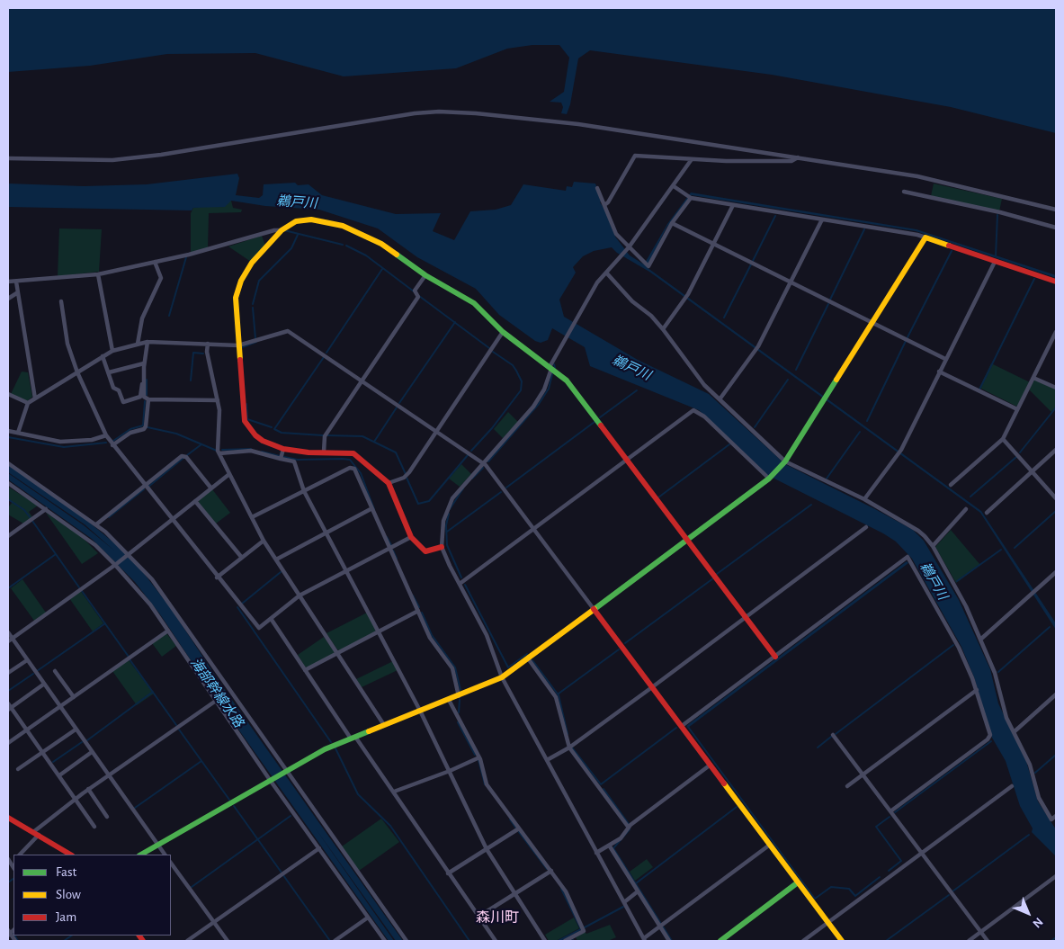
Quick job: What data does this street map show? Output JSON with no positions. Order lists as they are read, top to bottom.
{
  "districts": ["森川町"],
  "water": ["鵜戸川", "海部幹線水路"],
  "legend": ["Fast", "Slow", "Jam"],
  "north": "bottom right"
}
